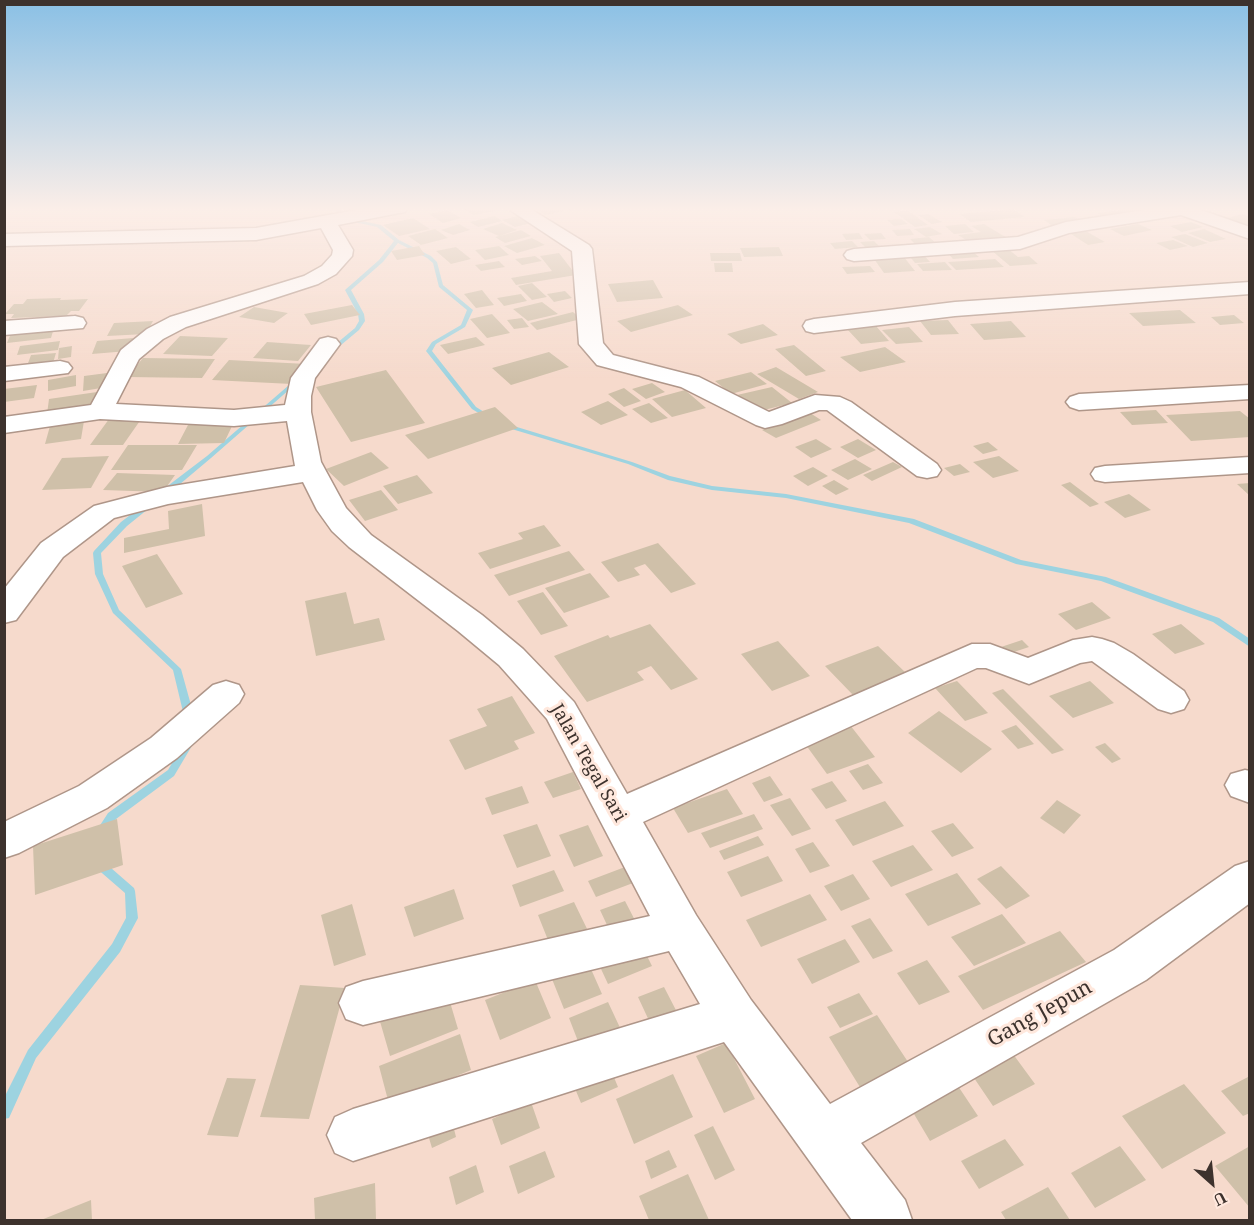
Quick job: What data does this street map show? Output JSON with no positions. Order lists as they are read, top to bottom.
{
  "streets": {
    "street": ["Jalan Tegal Sari", "Gang Jepun"]
  },
  "crossings": [
    ["Jalan Tegal Sari", "Gang Jepun"]
  ],
  "north": "bottom right"
}
